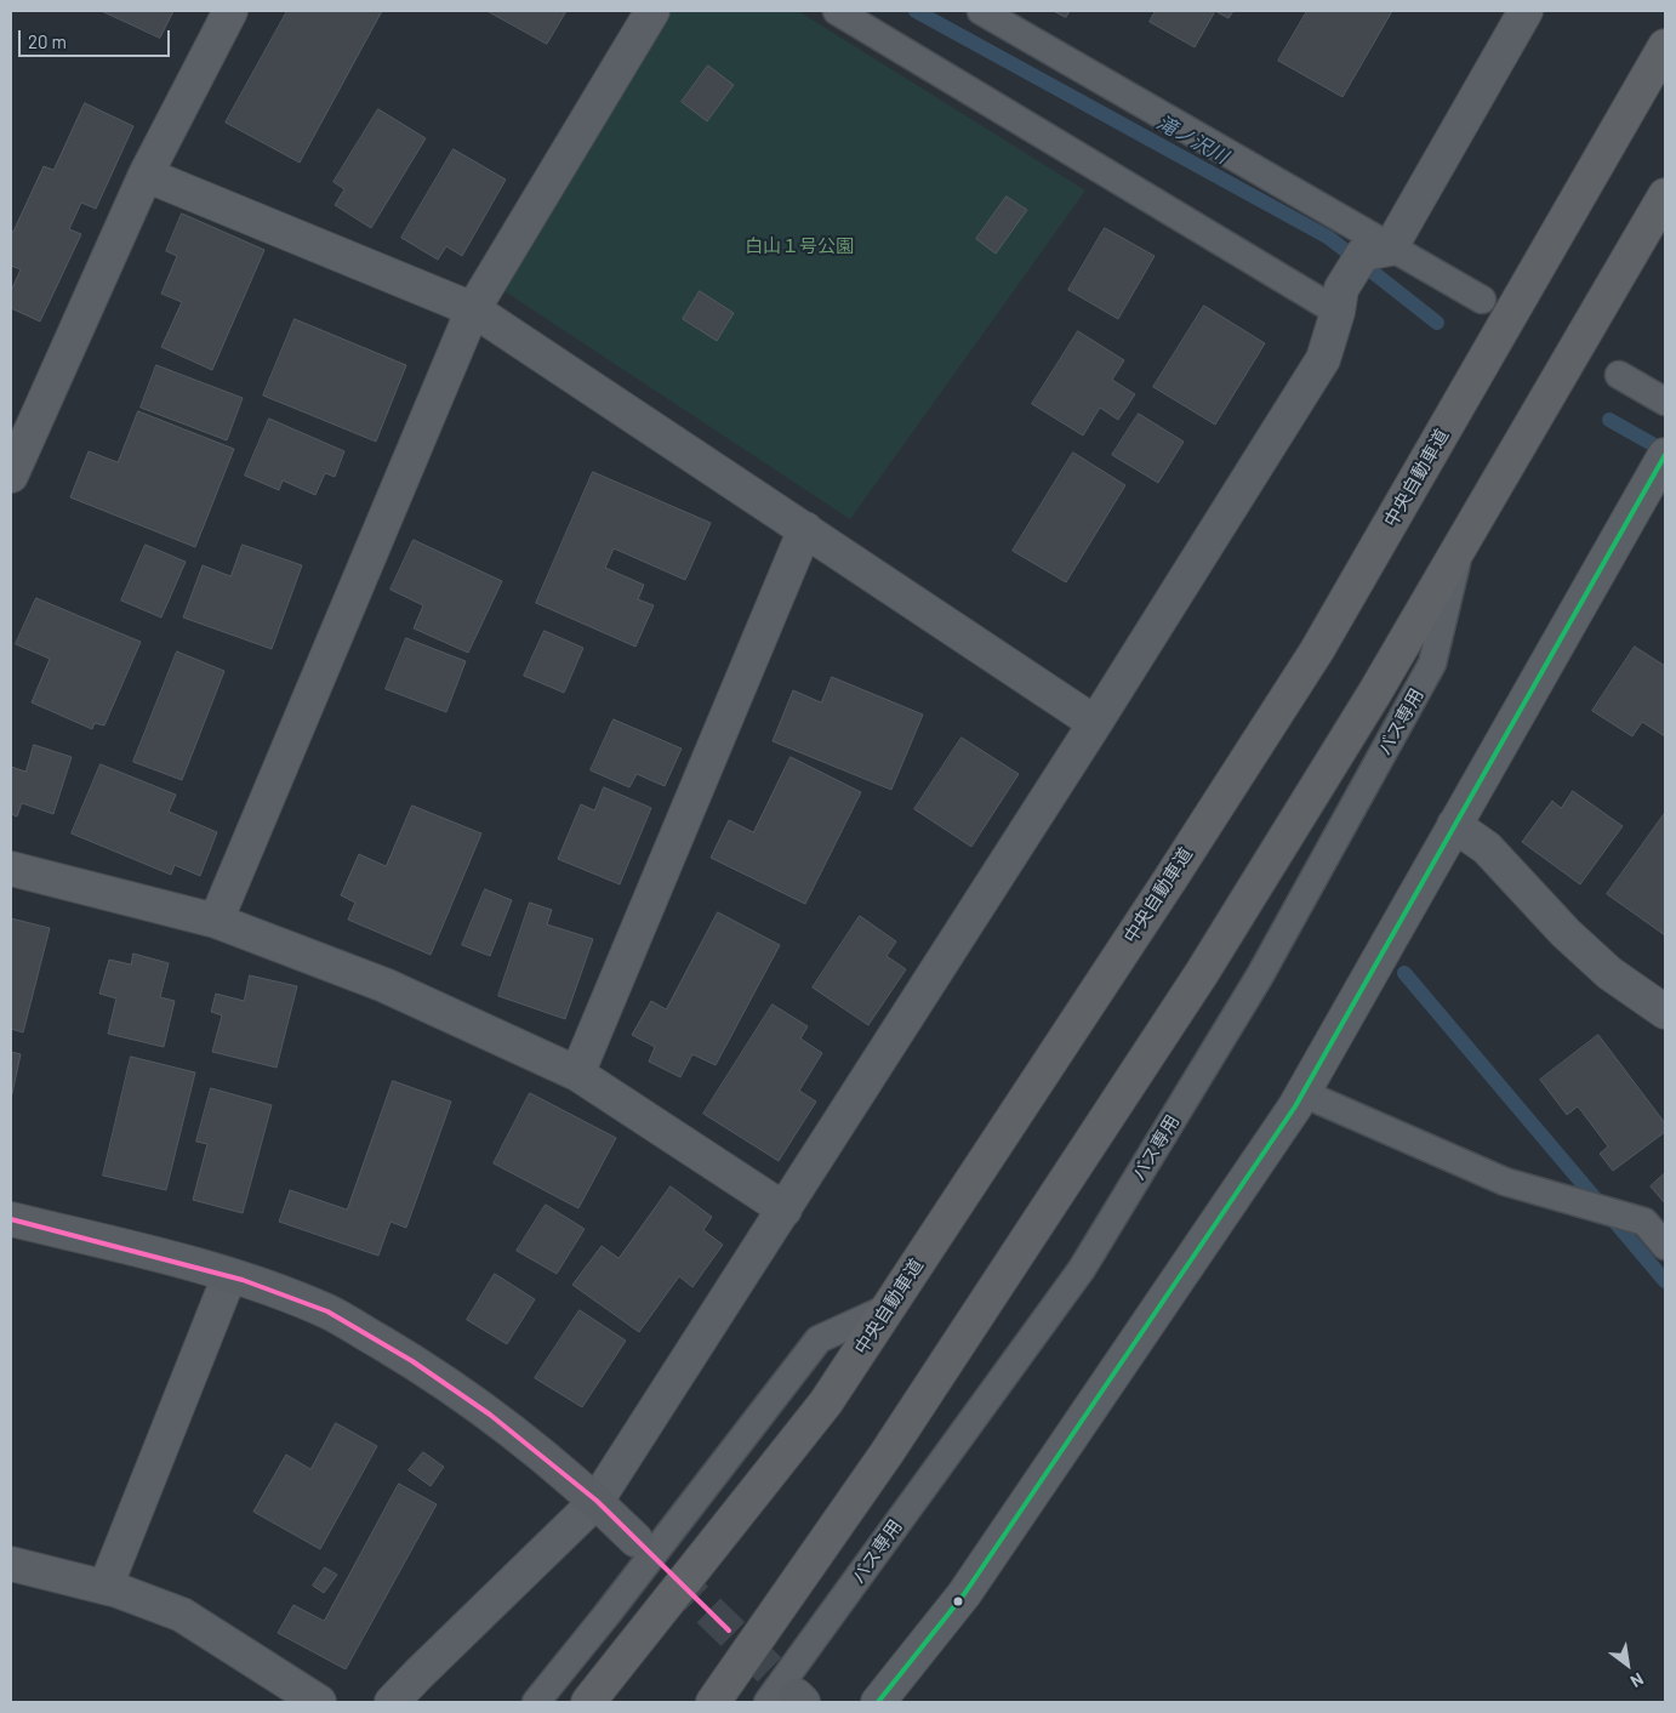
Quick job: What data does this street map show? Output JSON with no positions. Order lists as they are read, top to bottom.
{
  "streets": {
    "highway": ["中央自動車道"],
    "lane": ["バス専用"]
  },
  "water": ["滝ノ沢川"],
  "parks": ["白山１号公園"],
  "scale_bar": "20 m",
  "north": "bottom right"
}
